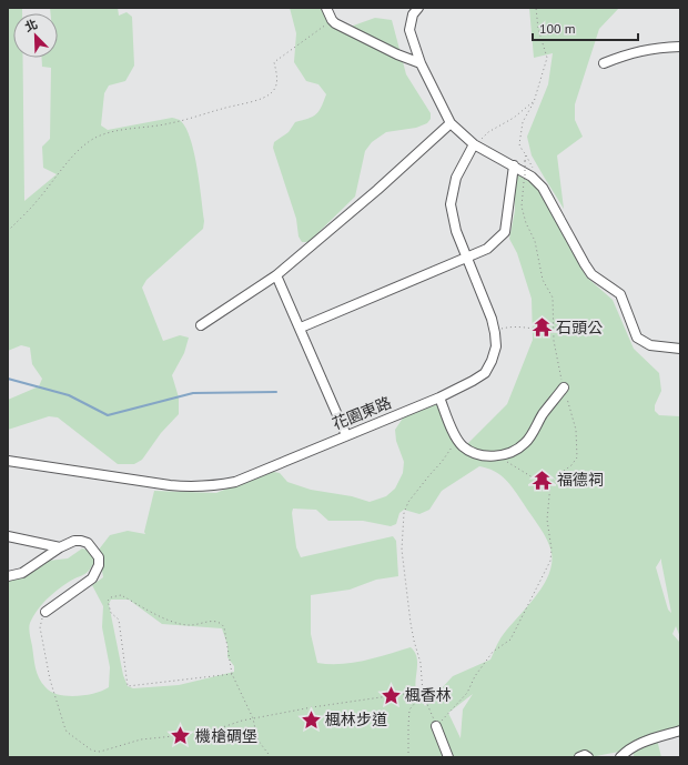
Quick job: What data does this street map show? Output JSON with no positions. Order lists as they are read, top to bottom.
{
  "streets": {
    "street": ["花園東路"]
  },
  "places": {
    "temple": ["石頭公", "福德祠"],
    "place": ["楓香林", "楓林步道", "機槍碉堡"]
  },
  "scale_bar": "100 m",
  "north": "top left"
}
